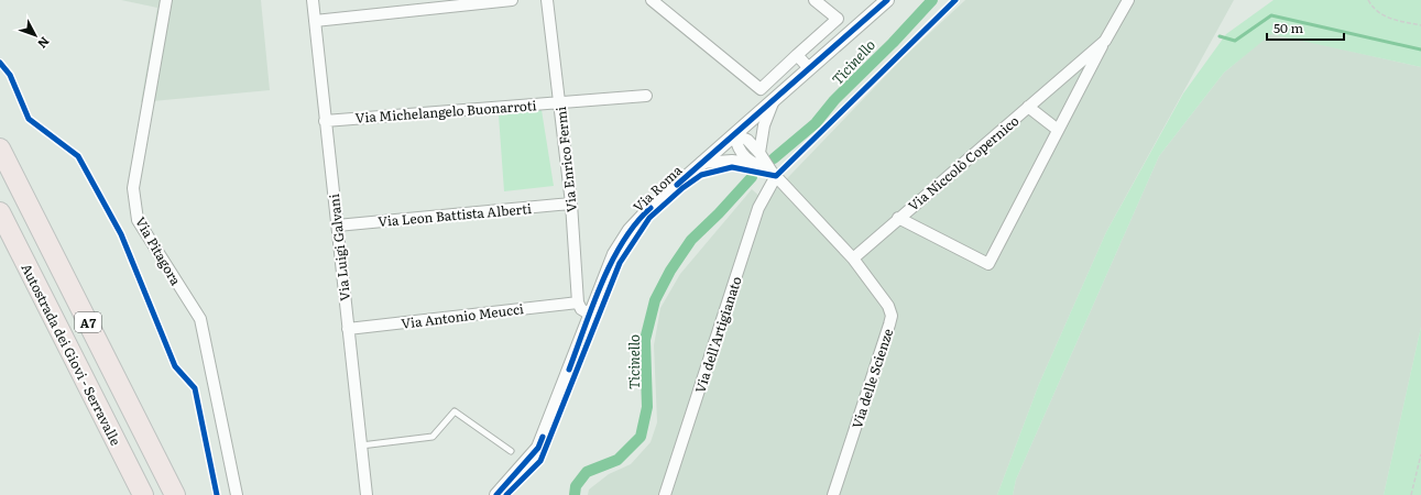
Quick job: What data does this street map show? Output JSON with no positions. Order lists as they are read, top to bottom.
{
  "streets": {
    "highway": ["A7", "Autostrada dei Giovi - Serravalle"],
    "street": [
      "Via Michelangelo Buonarroti",
      "Via Enrico Fermi",
      "Via Niccolò Copernico",
      "Via Roma",
      "Via Leon Battista Alberti",
      "Via Luigi Galvani",
      "Via Pitagora",
      "Via Antonio Meucci",
      "Via dell'Artigianato",
      "Via delle Scienze"
    ]
  },
  "crossings": [
    ["Via Michelangelo Buonarroti", "Via Enrico Fermi"],
    ["Via Michelangelo Buonarroti", "Via Luigi Galvani"],
    ["Via Enrico Fermi", "Via Leon Battista Alberti"],
    ["Via Enrico Fermi", "Via Antonio Meucci"],
    ["Via Niccolò Copernico", "Via delle Scienze"],
    ["Via Roma", "Via delle Scienze"],
    ["Via Leon Battista Alberti", "Via Luigi Galvani"],
    ["Via Luigi Galvani", "Via Antonio Meucci"],
    ["Via dell'Artigianato", "Via delle Scienze"]
  ],
  "water": ["Ticinello"],
  "scale_bar": "50 m",
  "north": "bottom right"
}
